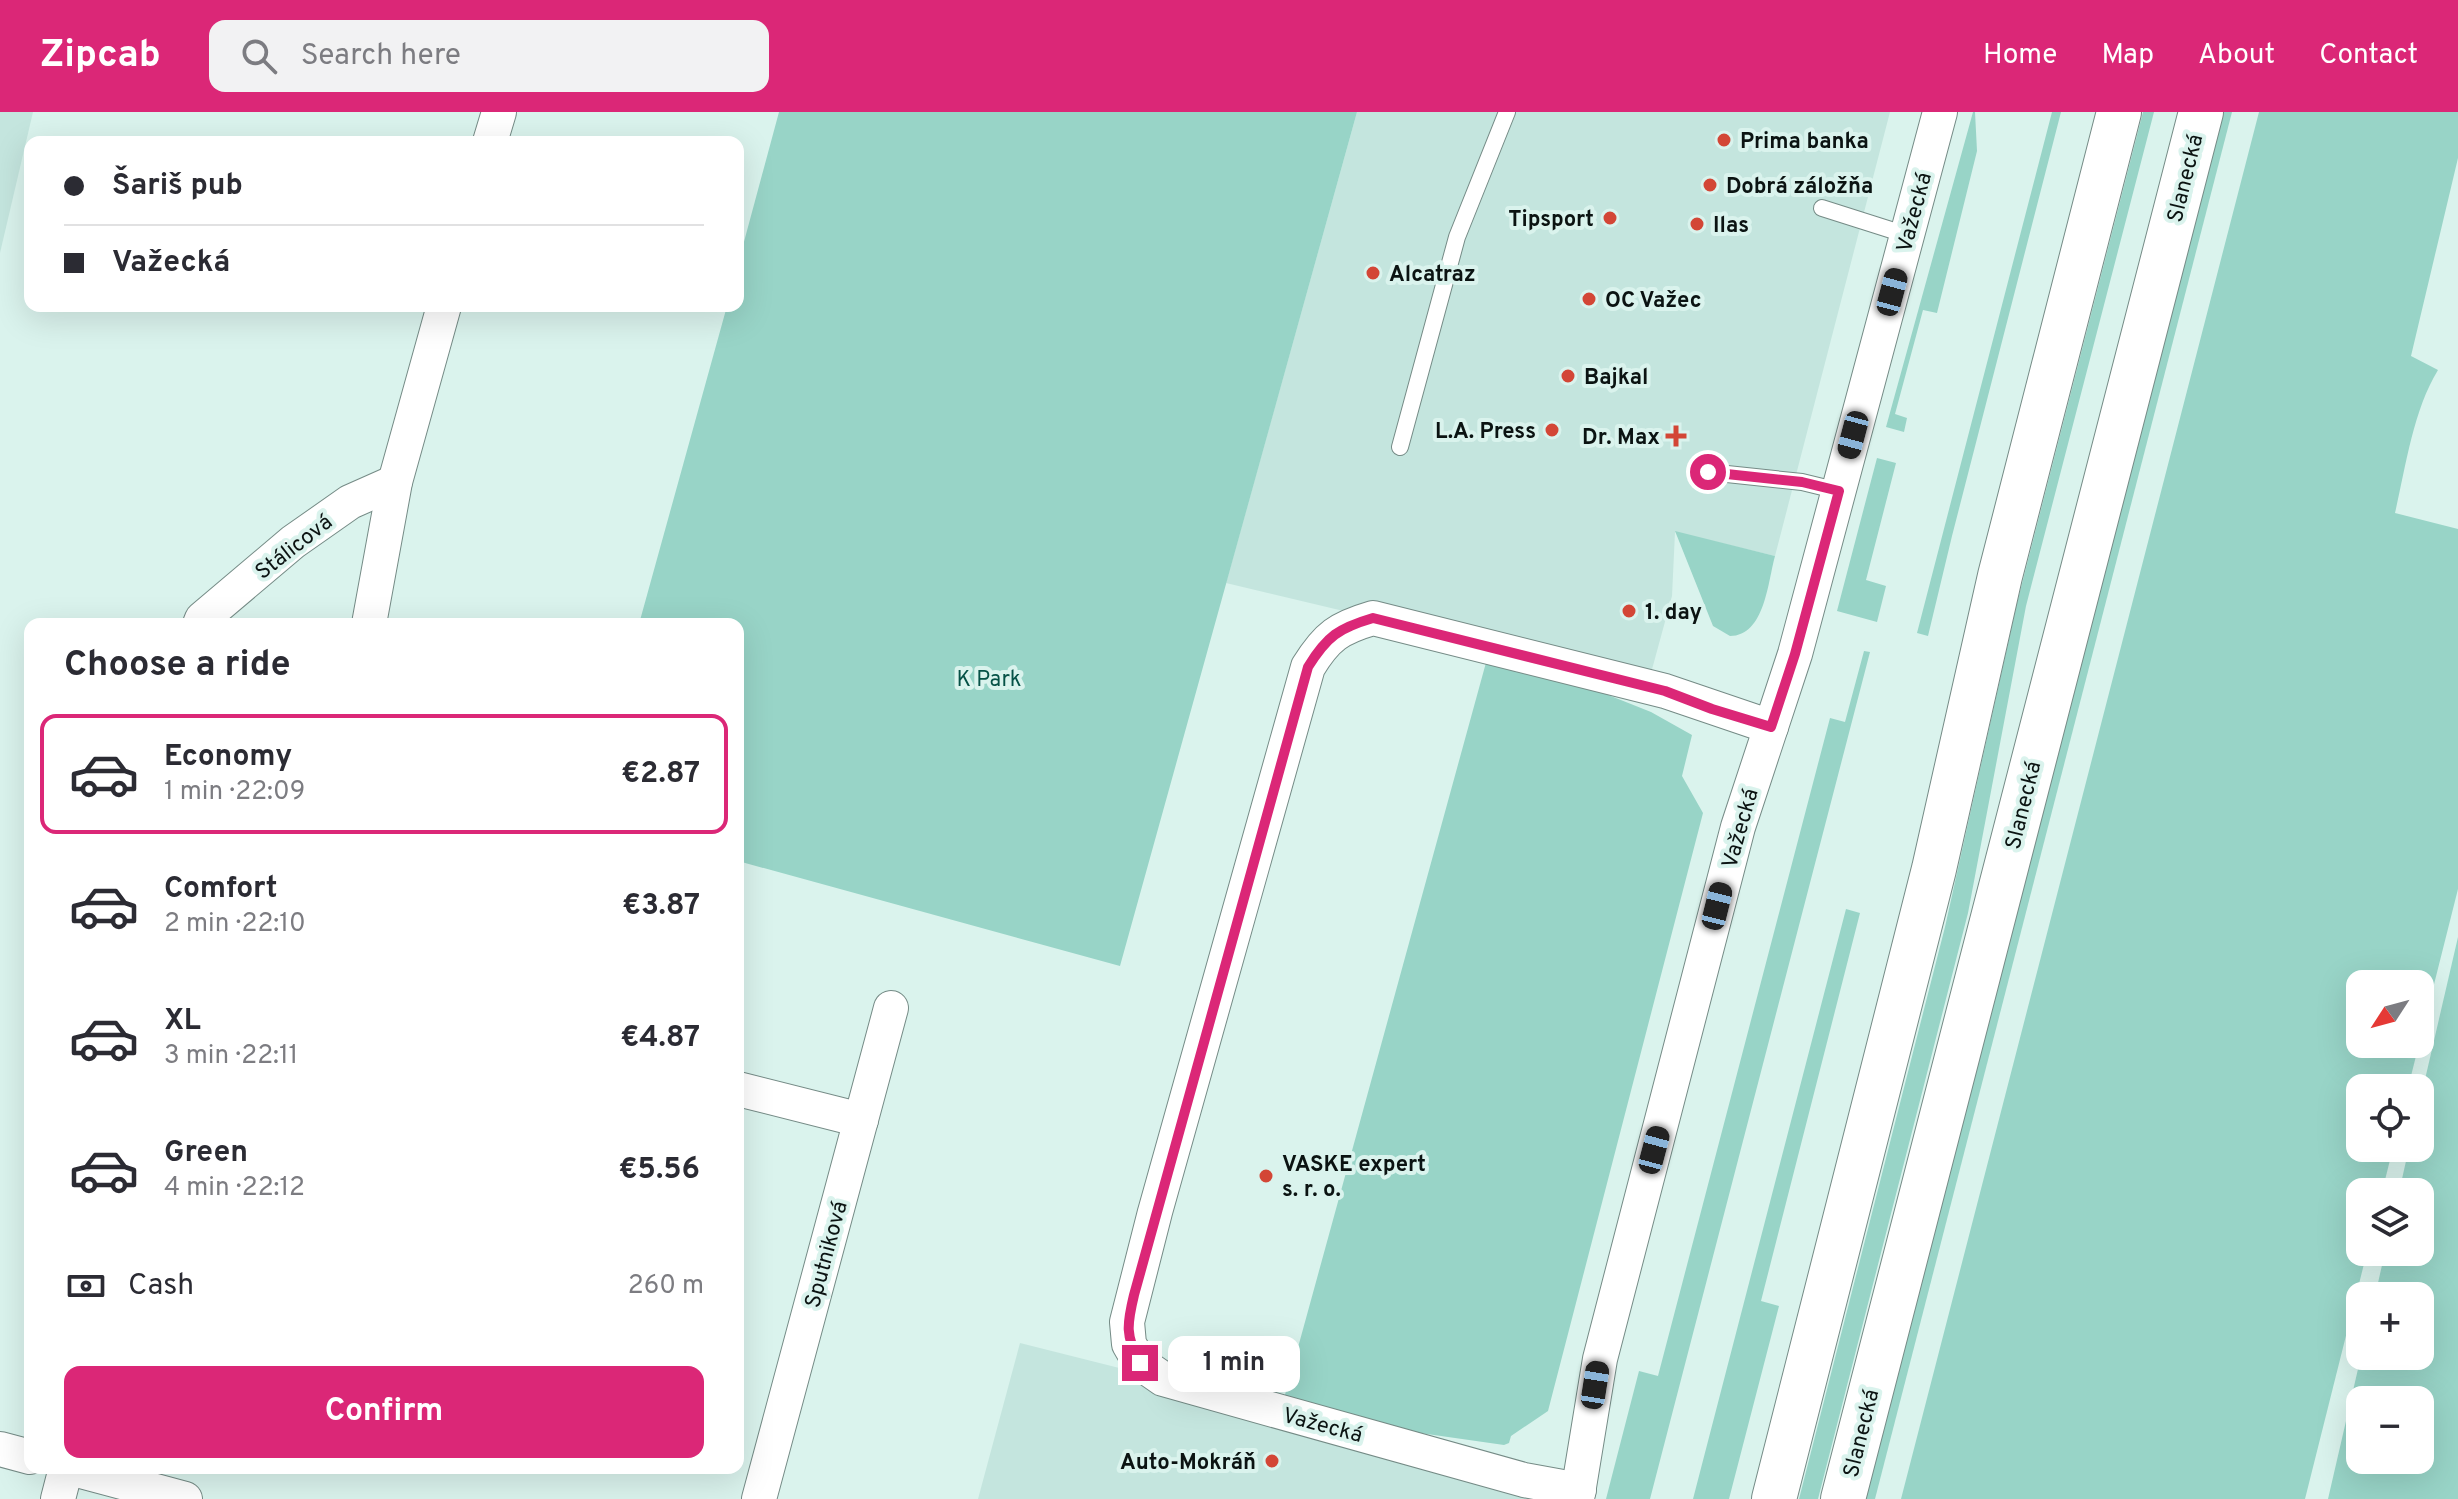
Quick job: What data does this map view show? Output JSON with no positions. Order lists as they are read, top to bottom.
{
  "streets": {
    "main road": ["Slanecká"],
    "street": ["Važecká", "Stálicová", "Sputniková"]
  },
  "parks": ["K Park"],
  "places": {
    "other": [
      "Prima banka",
      "Dobrá záložňa",
      "Tipsport",
      "Ilas",
      "Alcatraz",
      "OC Važec",
      "Bajkal",
      "L.A. Press",
      "1. day",
      "VASKE expert s. r. o.",
      "Auto-Mokráň"
    ],
    "health": ["Dr. Max"]
  },
  "north": "bottom left",
  "page": {
    "header": "Zipcab",
    "search": "Search here",
    "nav": [
      "Home",
      "Map",
      "About",
      "Contact"
    ],
    "banner": ["Šariš pub", "Važecká"],
    "heading": "Choose a ride",
    "list": [
      {
        "name": "Economy",
        "note": "1 min · 22:09",
        "value": "€2.87"
      },
      {
        "name": "Comfort",
        "note": "2 min · 22:10",
        "value": "€3.87"
      },
      {
        "name": "XL",
        "note": "3 min · 22:11",
        "value": "€4.87"
      },
      {
        "name": "Green",
        "note": "4 min · 22:12",
        "value": "€5.56"
      }
    ],
    "map_buttons": ["+", "−"],
    "pay": ["Cash", "260 m"],
    "bubble": "1 min",
    "buttons": "Confirm"
  }
}
